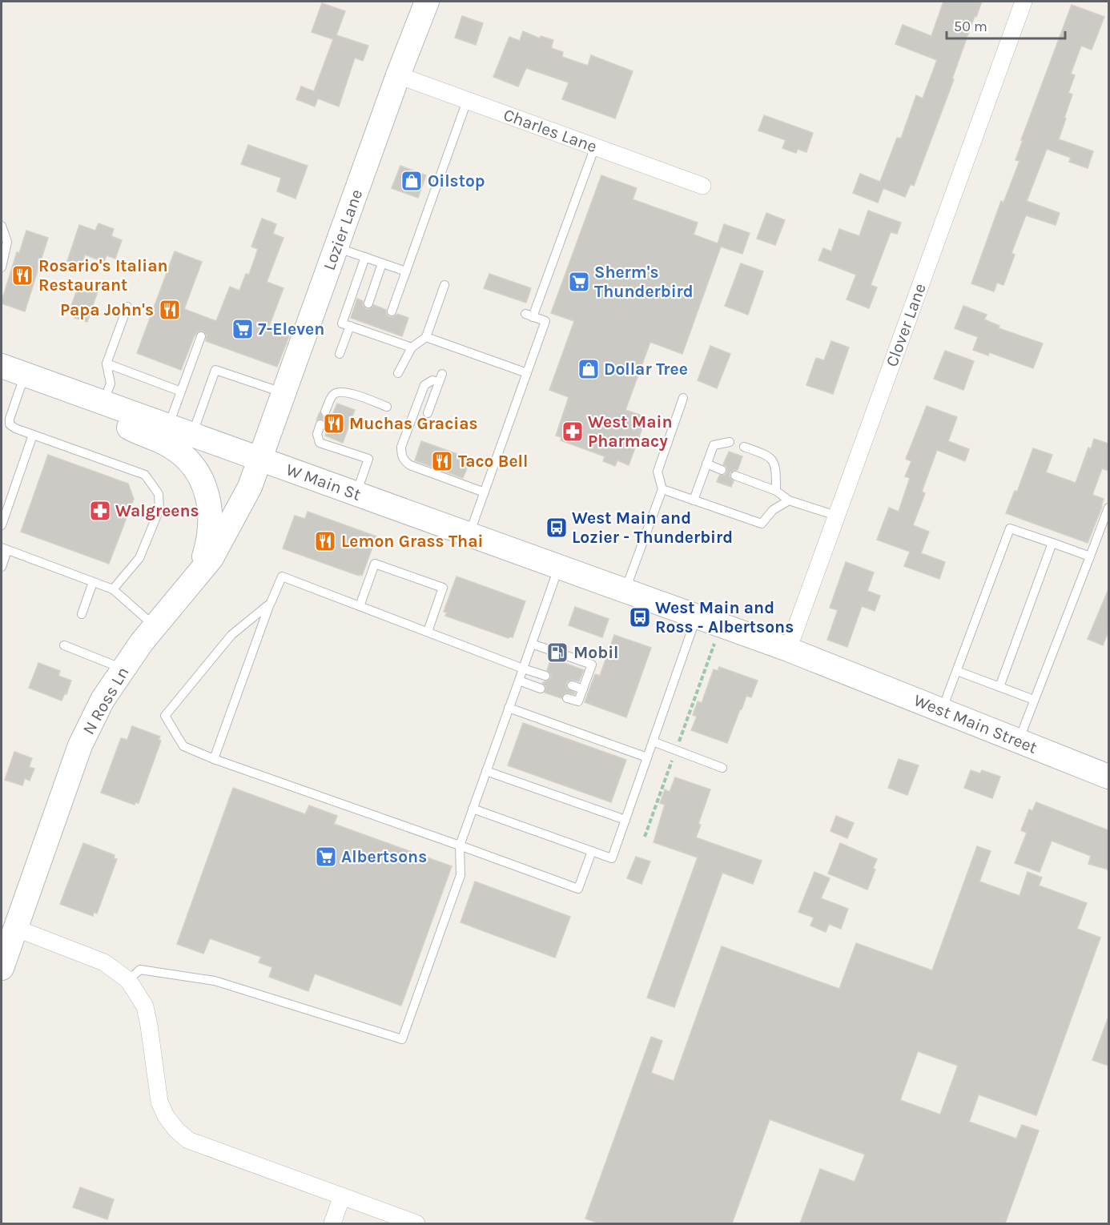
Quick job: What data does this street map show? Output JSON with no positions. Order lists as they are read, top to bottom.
{
  "streets": {
    "main road": [
      "Lozier Lane",
      "W Main St",
      "N Ross Ln",
      "West Main Street"
    ],
    "street": ["Charles Lane", "Clover Lane"]
  },
  "crossings": [
    ["Charles Lane", "Lozier Lane"],
    ["Lozier Lane", "W Main St"],
    ["Lozier Lane", "N Ross Ln"],
    ["Clover Lane", "West Main Street"],
    ["W Main St", "N Ross Ln"]
  ],
  "places": {
    "shop": ["Oilstop", "Dollar Tree"],
    "restaurant": [
      "Rosario's Italian Restaurant",
      "Papa John's",
      "Muchas Gracias",
      "Taco Bell",
      "Lemon Grass Thai"
    ],
    "supermarket": ["Sherm's Thunderbird", "7-Eleven", "Albertsons"],
    "pharmacy": ["West Main Pharmacy", "Walgreens"],
    "bus stop": ["West Main and Lozier - Thunderbird", "West Main and Ross - Albertsons"],
    "fuel station": ["Mobil"]
  },
  "scale_bar": "50 m"
}
